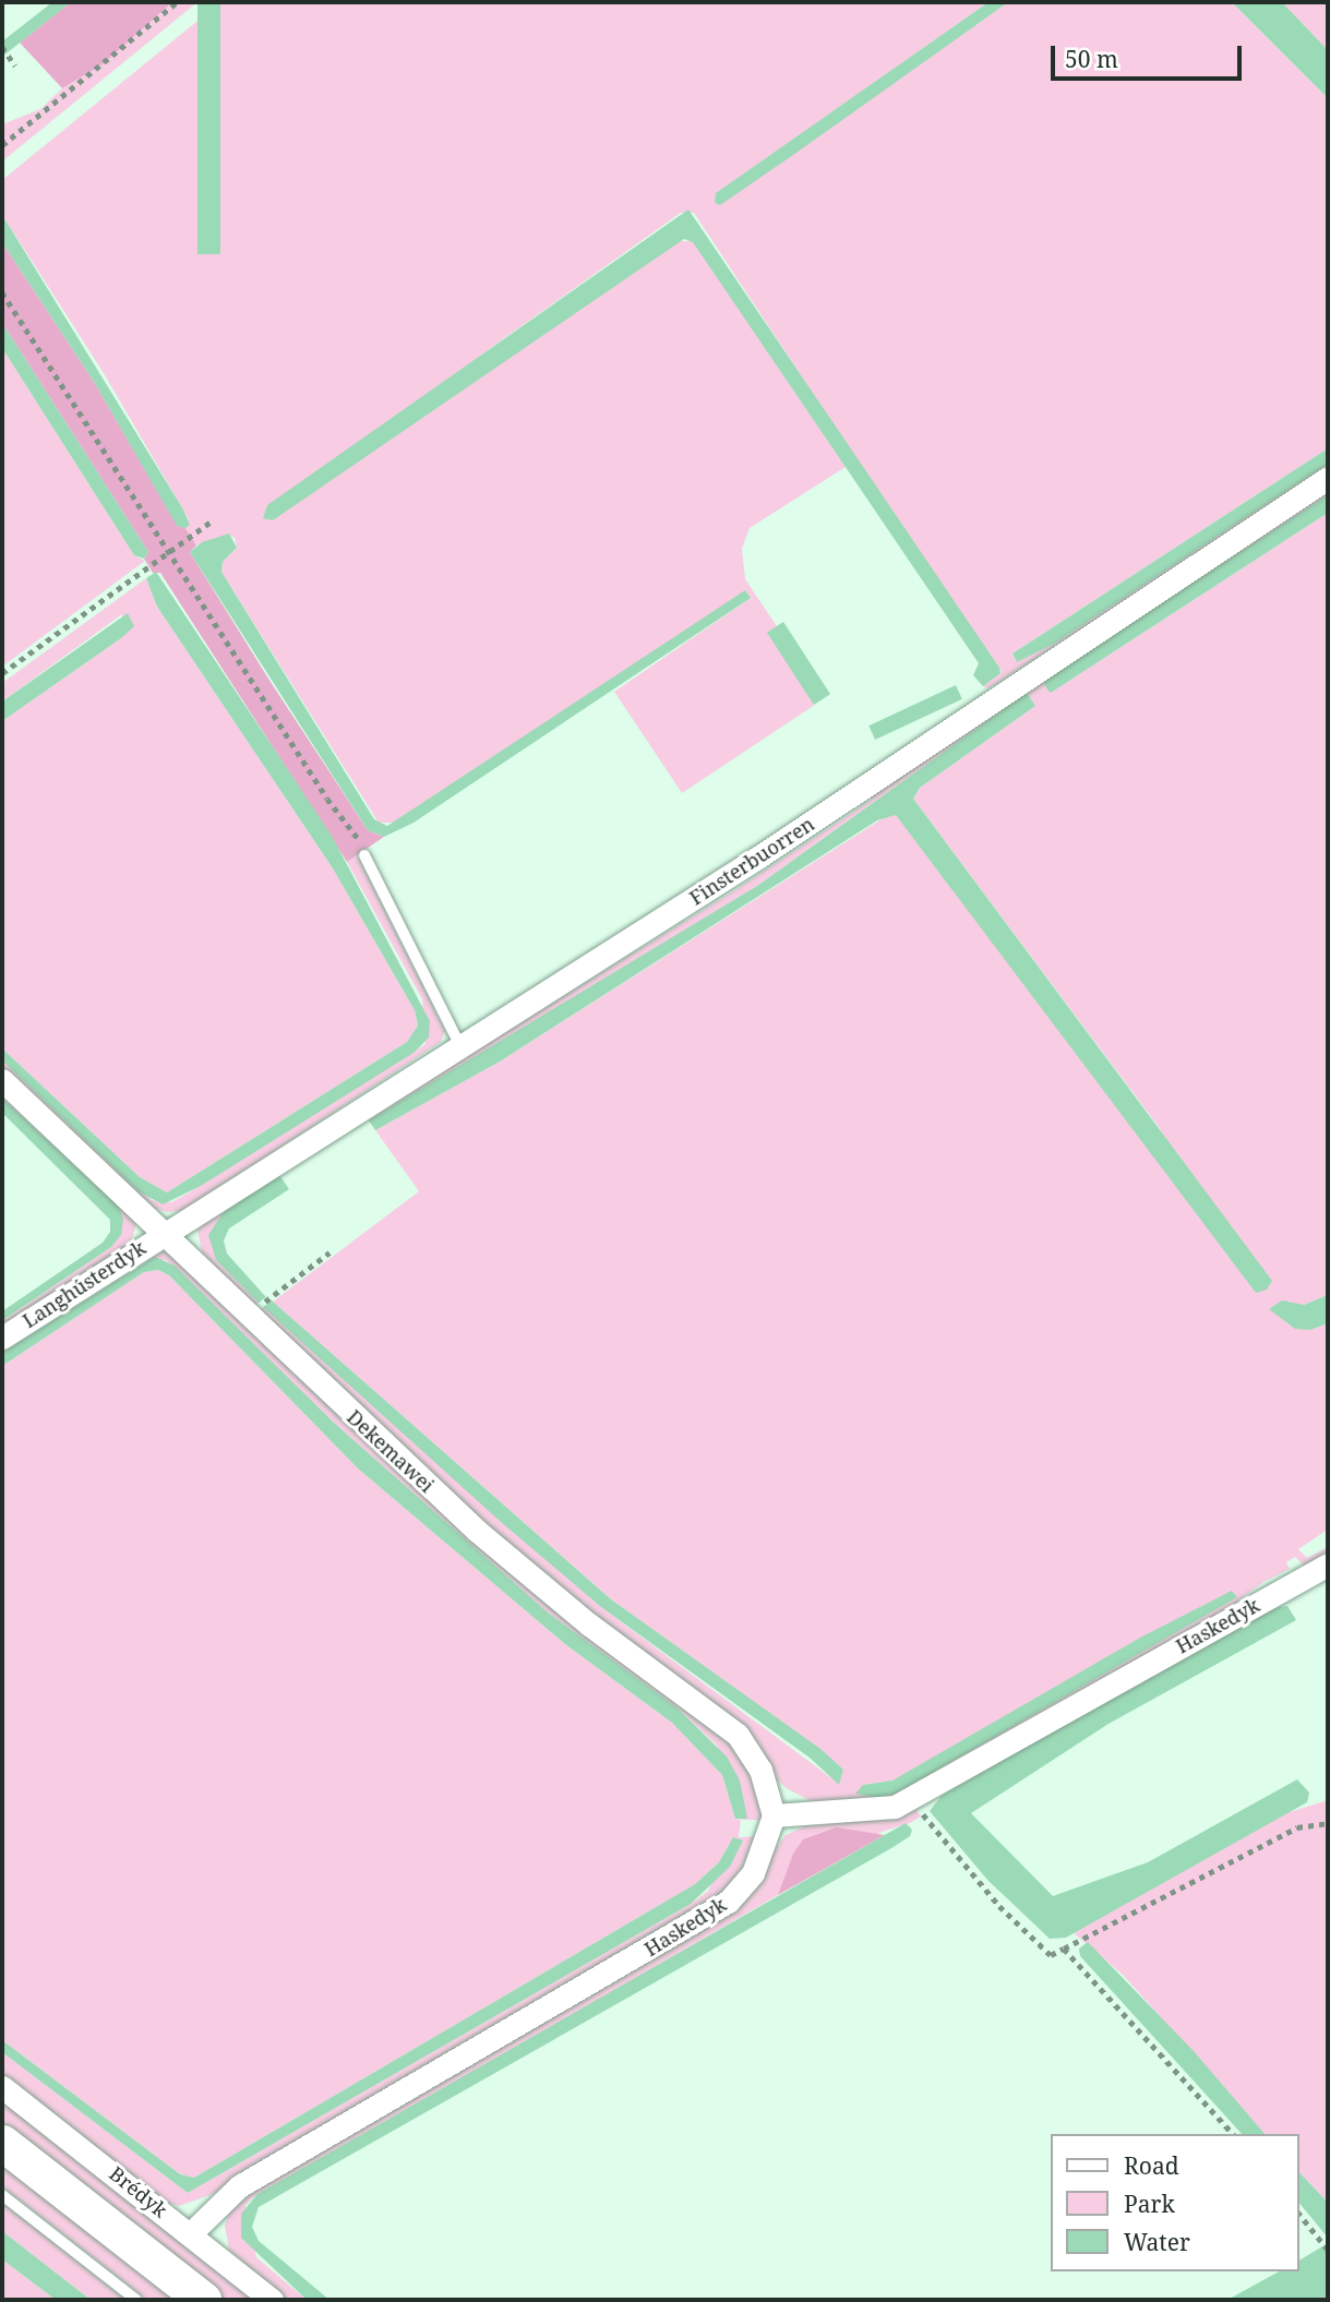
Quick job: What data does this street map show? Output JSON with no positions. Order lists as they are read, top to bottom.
{
  "streets": {
    "street": [
      "Finsterbuorren",
      "Langhústerdyk",
      "Dekemawei",
      "Haskedyk",
      "Brédyk"
    ]
  },
  "crossings": [
    ["Finsterbuorren", "Langhústerdyk"],
    ["Finsterbuorren", "Dekemawei"],
    ["Langhústerdyk", "Dekemawei"],
    ["Dekemawei", "Haskedyk"],
    ["Haskedyk", "Brédyk"]
  ],
  "legend": ["Road", "Park", "Water"],
  "scale_bar": "50 m"
}
